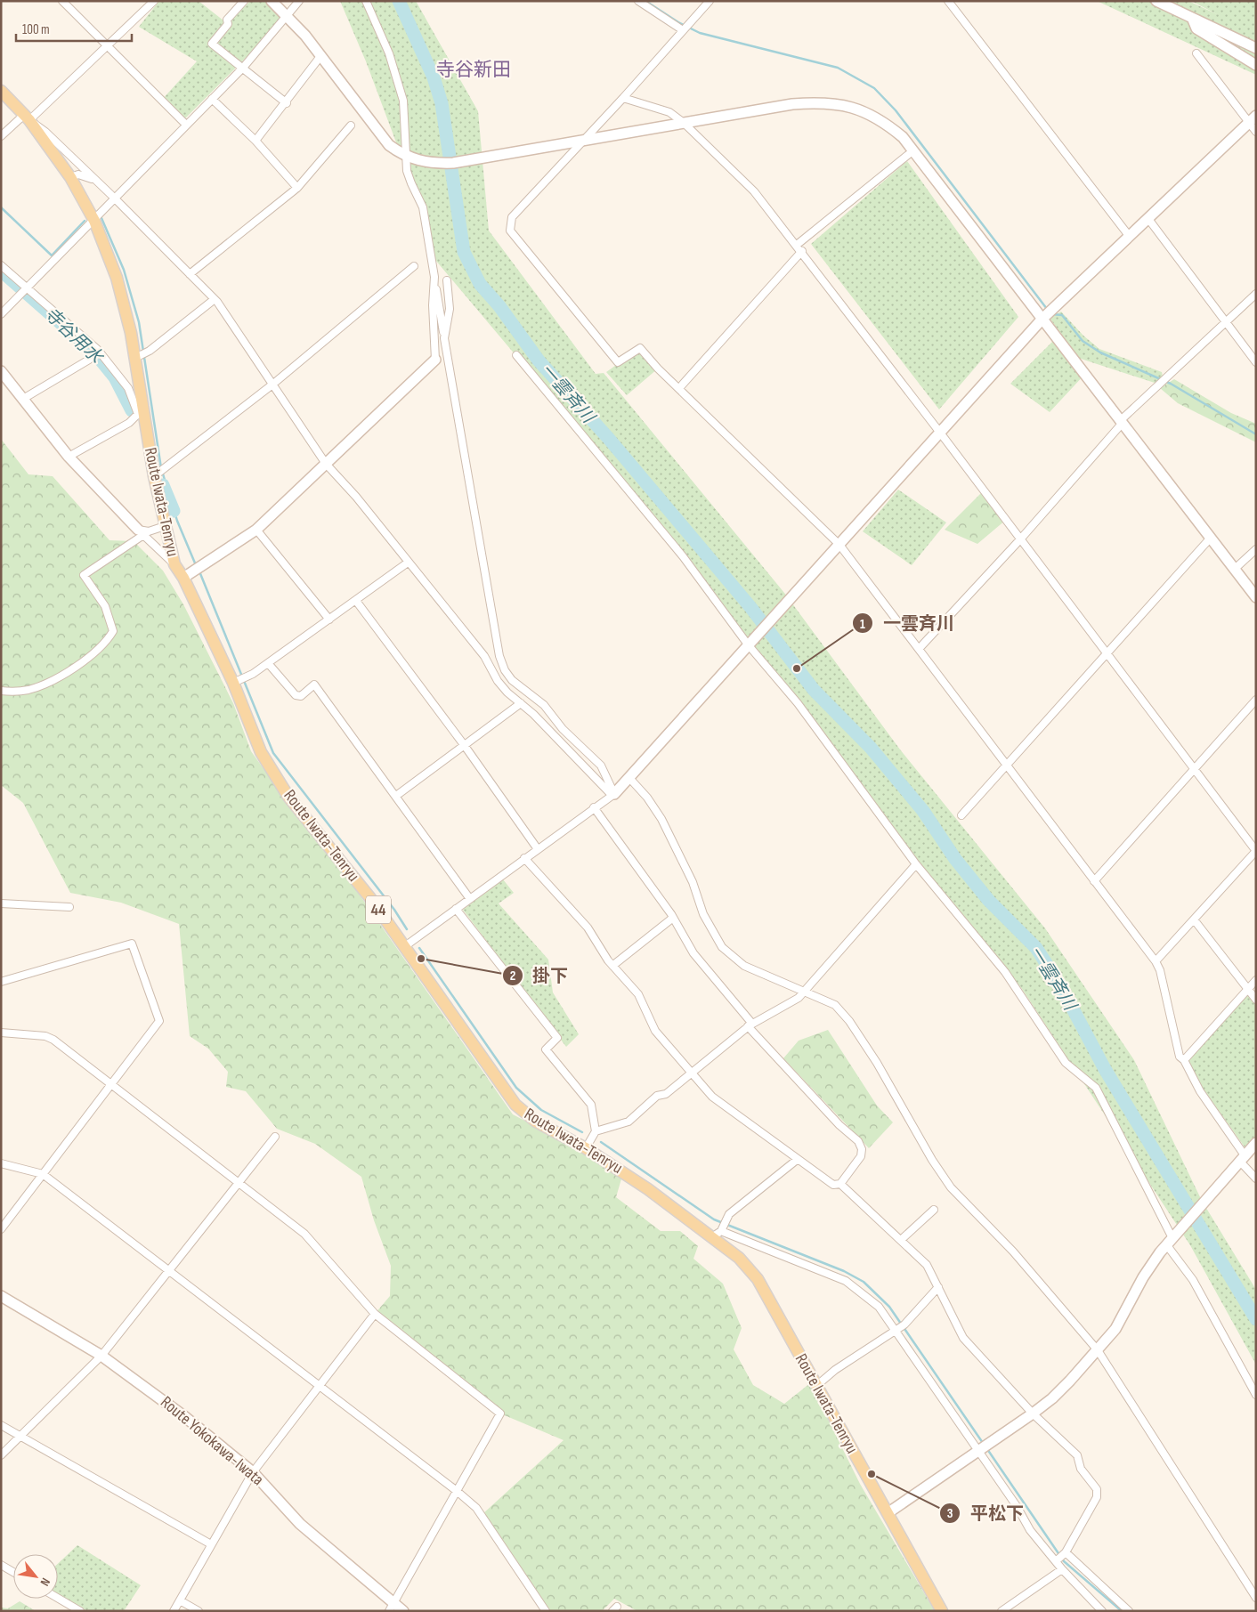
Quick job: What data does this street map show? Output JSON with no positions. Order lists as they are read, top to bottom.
{
  "streets": {
    "main road": ["Route Iwata-Tenryu", "44"],
    "street": ["Route Yokokawa-Iwata"]
  },
  "districts": ["寺谷新田"],
  "water": ["寺谷用水", "一雲斉川"],
  "places": ["一雲斉川", "掛下", "平松下"],
  "scale_bar": "100 m",
  "north": "bottom right"
}
